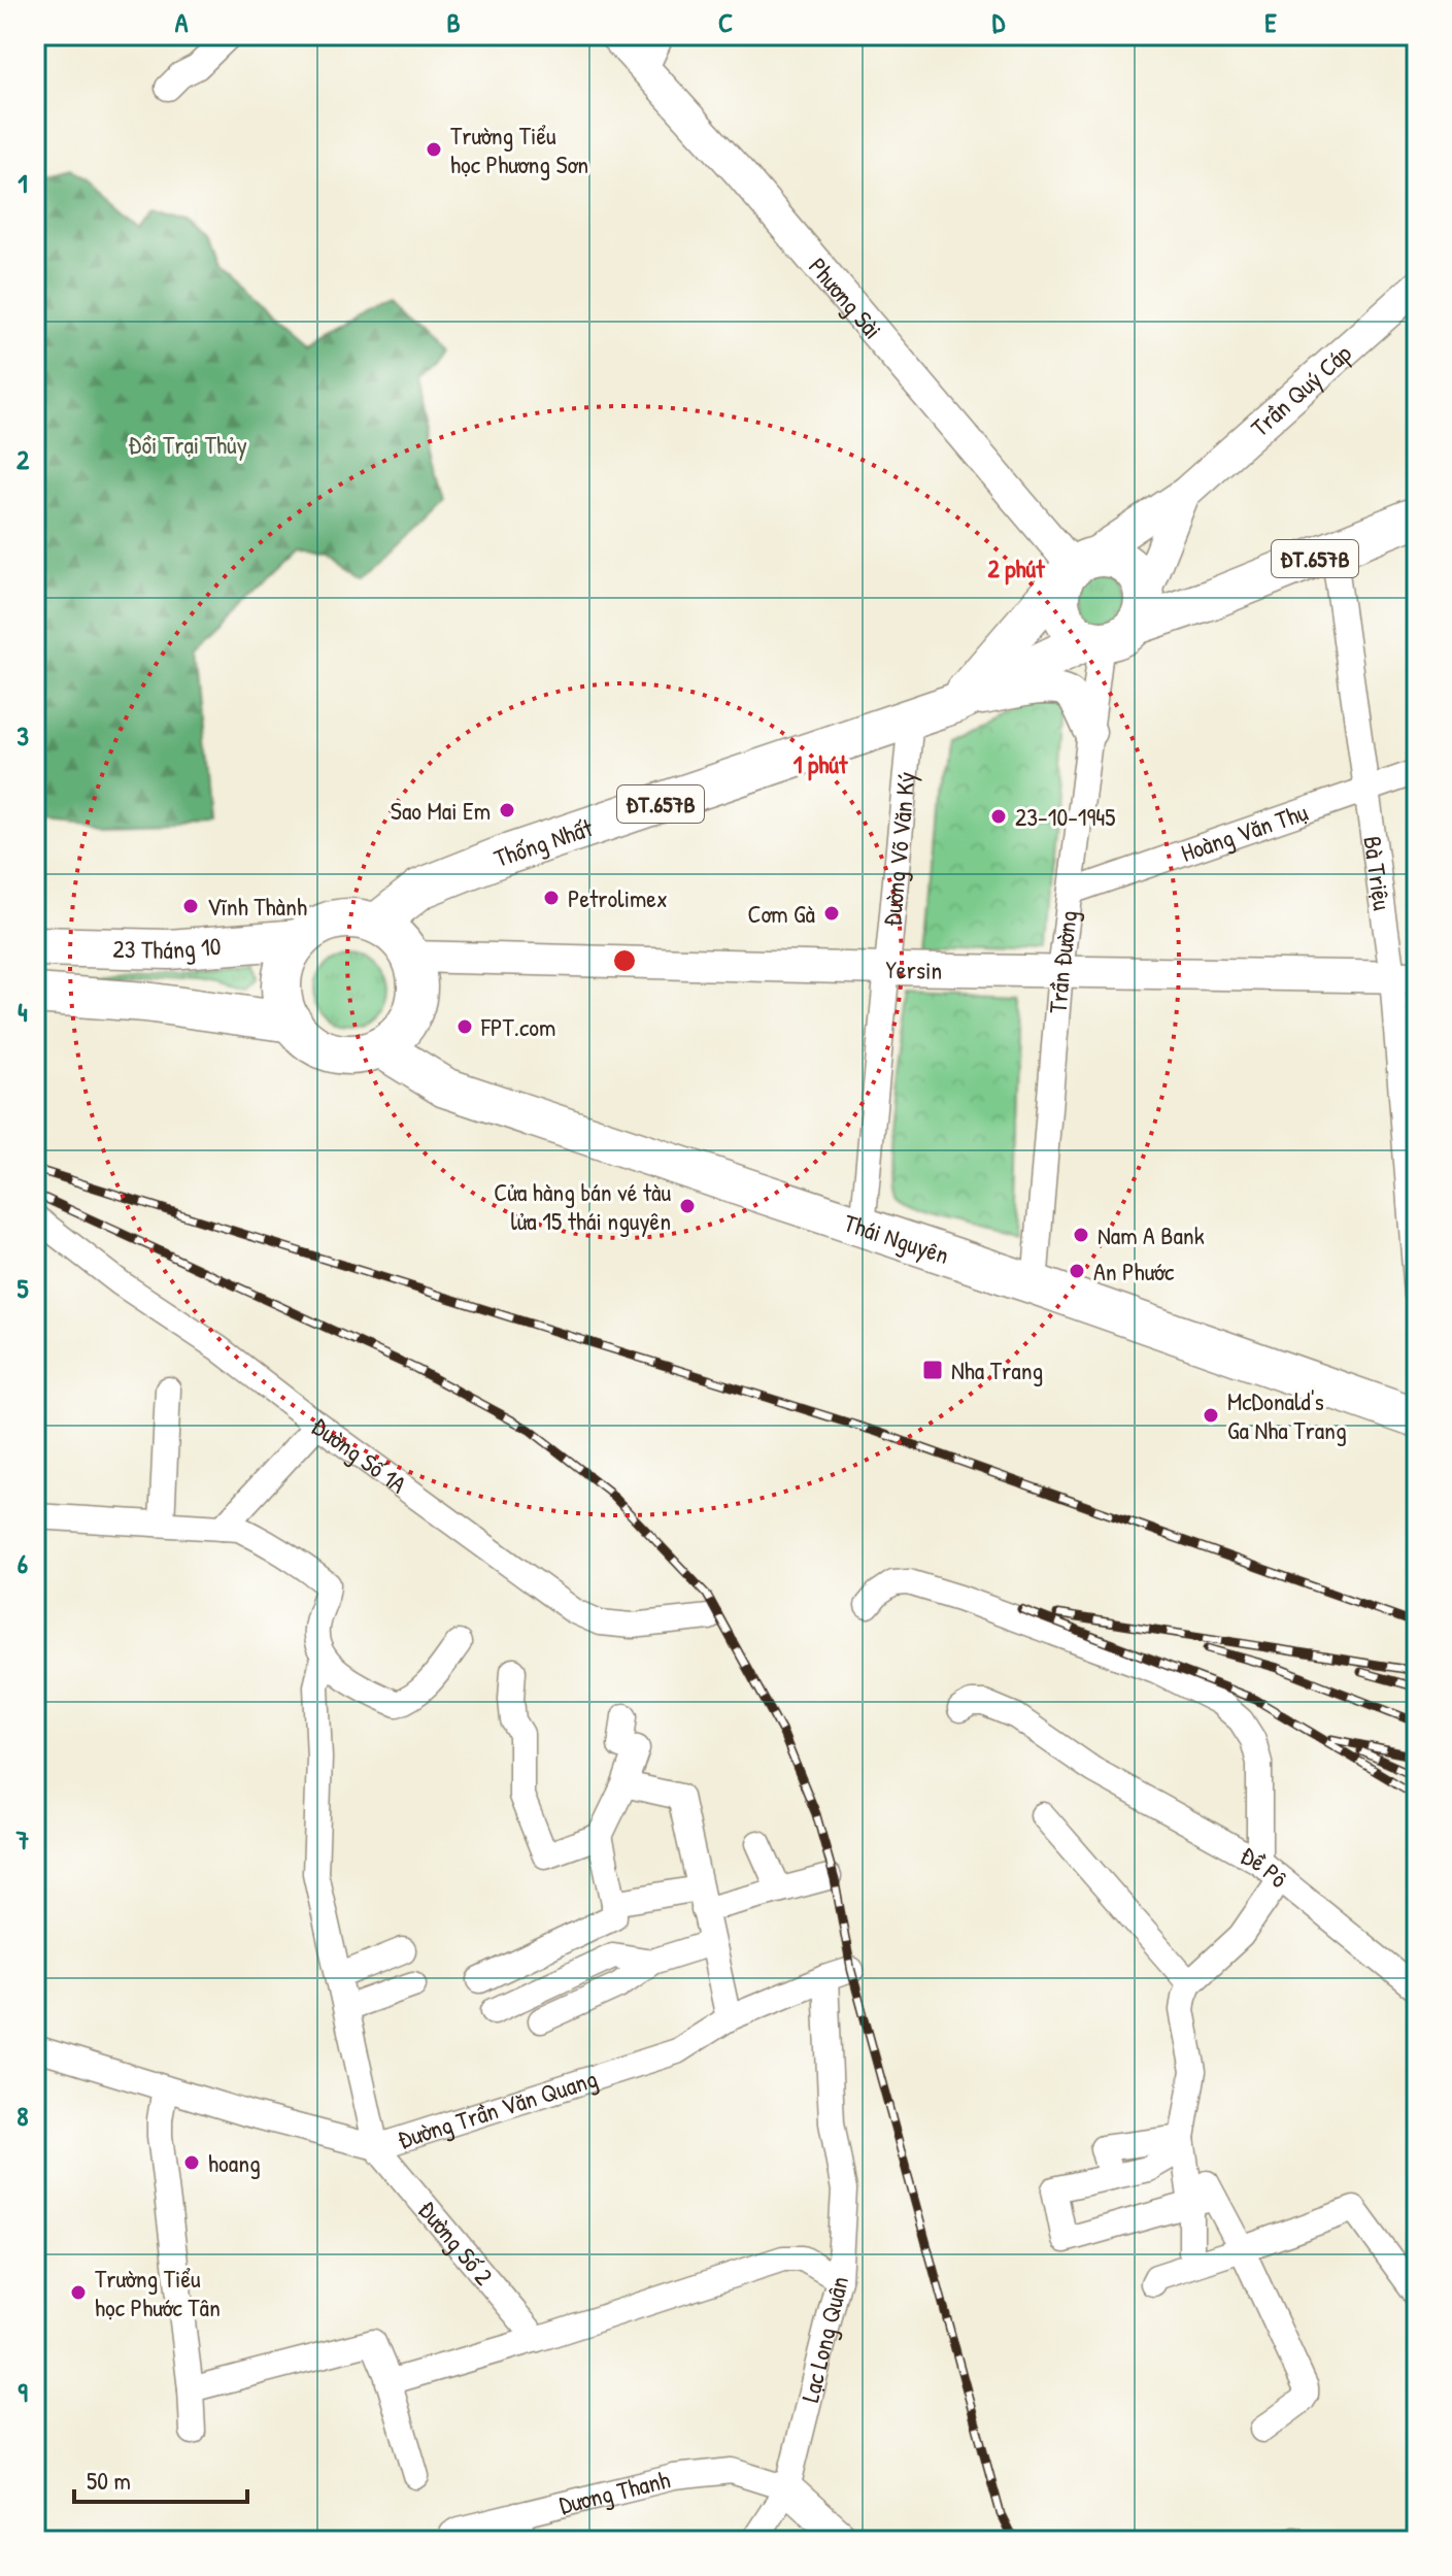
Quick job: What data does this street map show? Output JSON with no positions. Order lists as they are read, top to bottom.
{
  "streets": {
    "main road": [
      "ĐT.657B",
      "Thống Nhất",
      "23 Tháng 10",
      "Thái Nguyên"
    ],
    "street": [
      "Phương Sài",
      "Trần Quý Cáp",
      "Hoàng Văn Thụ",
      "Đường Võ Văn Ký",
      "Bà Triệu",
      "Trần Đường",
      "Yersin",
      "Đường Số 1A",
      "Đề Pô",
      "Đường Trần Văn Quang",
      "Đường Số 2",
      "Lạc Long Quân",
      "Dương Thanh"
    ]
  },
  "crossings": [
    ["Phương Sài", "Trần Quý Cáp"],
    ["Phương Sài", "Thống Nhất"],
    ["Phương Sài", "Trần Đường"],
    ["Trần Quý Cáp", "Thống Nhất"],
    ["Trần Quý Cáp", "Trần Đường"],
    ["Hoàng Văn Thụ", "Bà Triệu"],
    ["Hoàng Văn Thụ", "Trần Đường"],
    ["Thống Nhất", "Đường Võ Văn Ký"],
    ["Thống Nhất", "Bà Triệu"],
    ["Thống Nhất", "23 Tháng 10"],
    ["Thống Nhất", "Trần Đường"],
    ["Thống Nhất", "Yersin"],
    ["Thống Nhất", "Thái Nguyên"],
    ["Đường Võ Văn Ký", "Yersin"],
    ["Đường Võ Văn Ký", "Thái Nguyên"],
    ["Bà Triệu", "Yersin"],
    ["23 Tháng 10", "Yersin"],
    ["23 Tháng 10", "Thái Nguyên"],
    ["Trần Đường", "Yersin"],
    ["Trần Đường", "Thái Nguyên"],
    ["Yersin", "Thái Nguyên"],
    ["Đường Trần Văn Quang", "Đường Số 2"],
    ["Đường Số 2", "Lạc Long Quân"],
    ["Lạc Long Quân", "Dương Thanh"]
  ],
  "parks": ["Đồi Trại Thủy"],
  "places": {
    "other": [
      "Trường Tiểu học Phương Sơn",
      "Sao Mai Em",
      "23-10-1945",
      "Petrolimex",
      "Vĩnh Thành",
      "Cơm Gà",
      "FPT.com",
      "Cửa hàng bán vé tàu lửa 15 thái nguyên",
      "Nam A Bank",
      "An Phước",
      "McDonald's Ga Nha Trang",
      "hoang",
      "Trường Tiểu học Phước Tân"
    ],
    "transit": ["Nha Trang"]
  },
  "scale_bar": "50 m",
  "grid": {
    "columns": [
      "A",
      "B",
      "C",
      "D",
      "E"
    ],
    "rows": [
      "1",
      "2",
      "3",
      "4",
      "5",
      "6",
      "7",
      "8",
      "9"
    ]
  },
  "rings": ["2 phút", "1 phút"]
}
